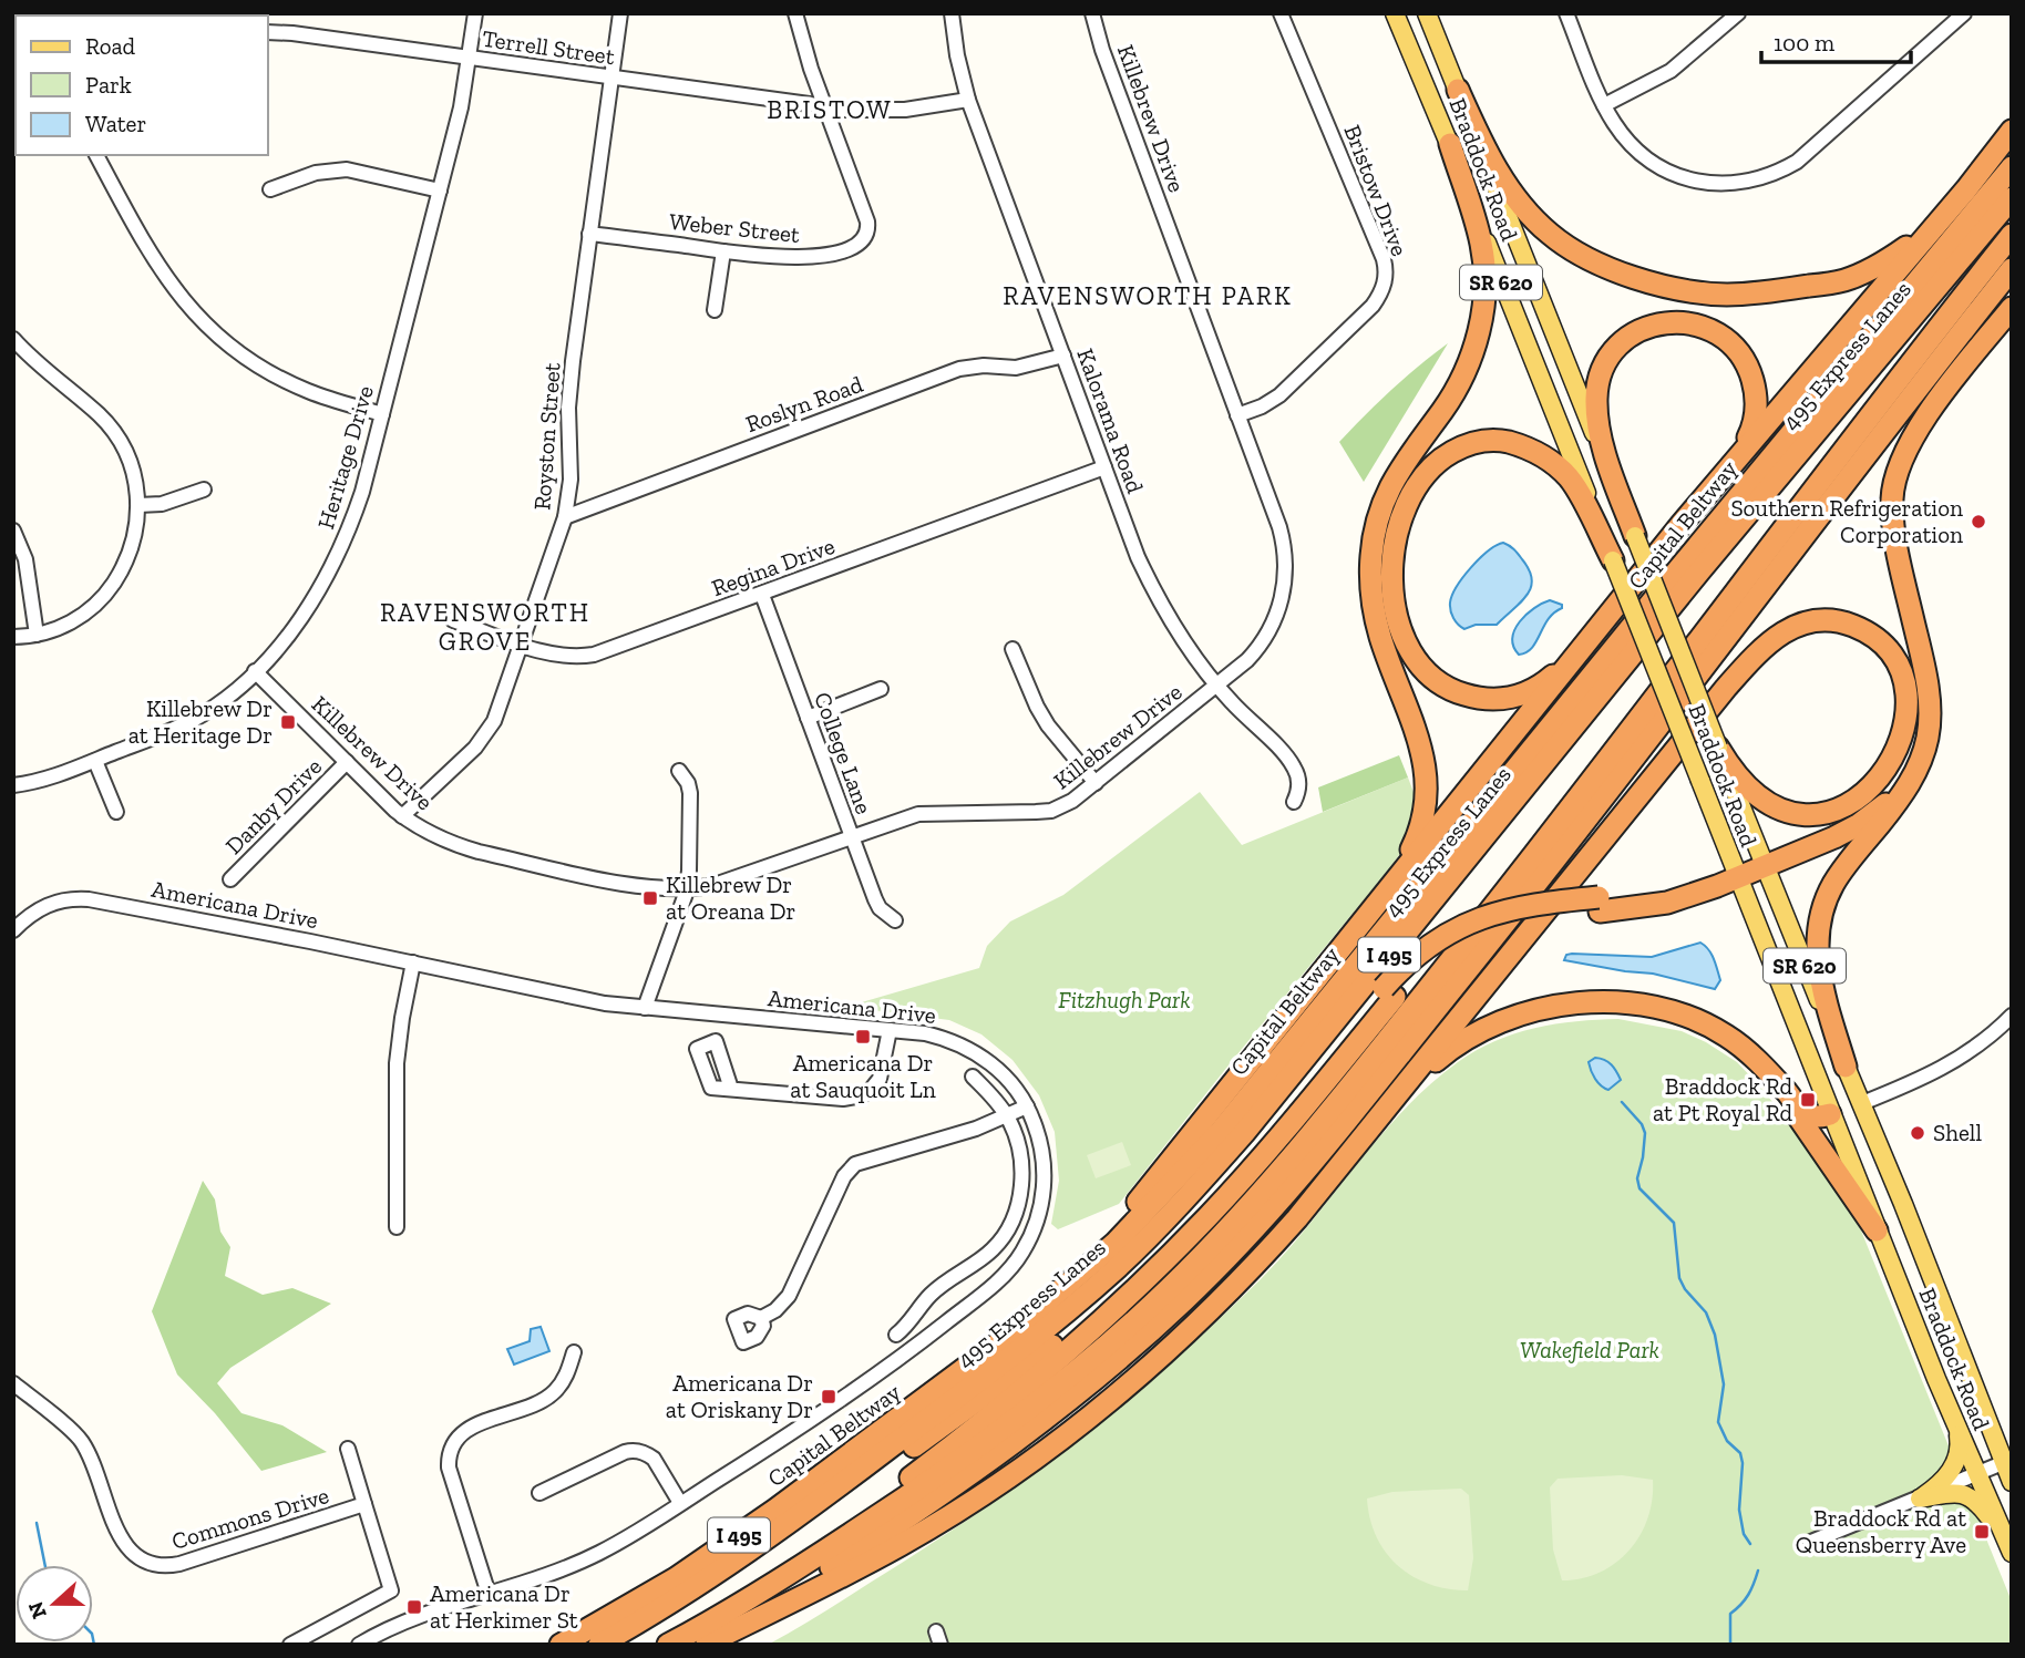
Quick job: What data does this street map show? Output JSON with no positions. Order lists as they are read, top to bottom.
{
  "streets": {
    "highway": ["495 Express Lanes", "Capital Beltway", "I 495"],
    "main road": ["Braddock Road", "SR 620"],
    "street": [
      "Terrell Street",
      "Killebrew Drive",
      "Bristow Drive",
      "Weber Street",
      "Roslyn Road",
      "Kalorama Road",
      "Royston Street",
      "Heritage Drive",
      "Regina Drive",
      "College Lane",
      "Danby Drive",
      "Americana Drive",
      "Commons Drive"
    ]
  },
  "crossings": [
    ["Terrell Street", "Weber Street"],
    ["Terrell Street", "Kalorama Road"],
    ["Terrell Street", "Royston Street"],
    ["Terrell Street", "Heritage Drive"],
    ["Killebrew Drive", "Bristow Drive"],
    ["Killebrew Drive", "Kalorama Road"],
    ["Killebrew Drive", "Royston Street"],
    ["Killebrew Drive", "Heritage Drive"],
    ["Killebrew Drive", "College Lane"],
    ["Killebrew Drive", "Danby Drive"],
    ["Weber Street", "Royston Street"],
    ["Roslyn Road", "Kalorama Road"],
    ["Roslyn Road", "Royston Street"],
    ["Kalorama Road", "Regina Drive"],
    ["Royston Street", "Regina Drive"],
    ["Regina Drive", "College Lane"]
  ],
  "districts": ["BRISTOW", "RAVENSWORTH PARK", "RAVENSWORTH GROVE"],
  "parks": ["Fitzhugh Park", "Wakefield Park"],
  "places": {
    "other": ["Southern Refrigeration Corporation", "Shell"],
    "transit": [
      "Killebrew Dr at Heritage Dr",
      "Killebrew Dr at Oreana Dr",
      "Americana Dr at Sauquoit Ln",
      "Braddock Rd at Pt Royal Rd",
      "Americana Dr at Oriskany Dr",
      "Braddock Rd at Queensberry Ave",
      "Americana Dr at Herkimer St"
    ]
  },
  "legend": ["Road", "Park", "Water"],
  "scale_bar": "100 m",
  "north": "left"
}
